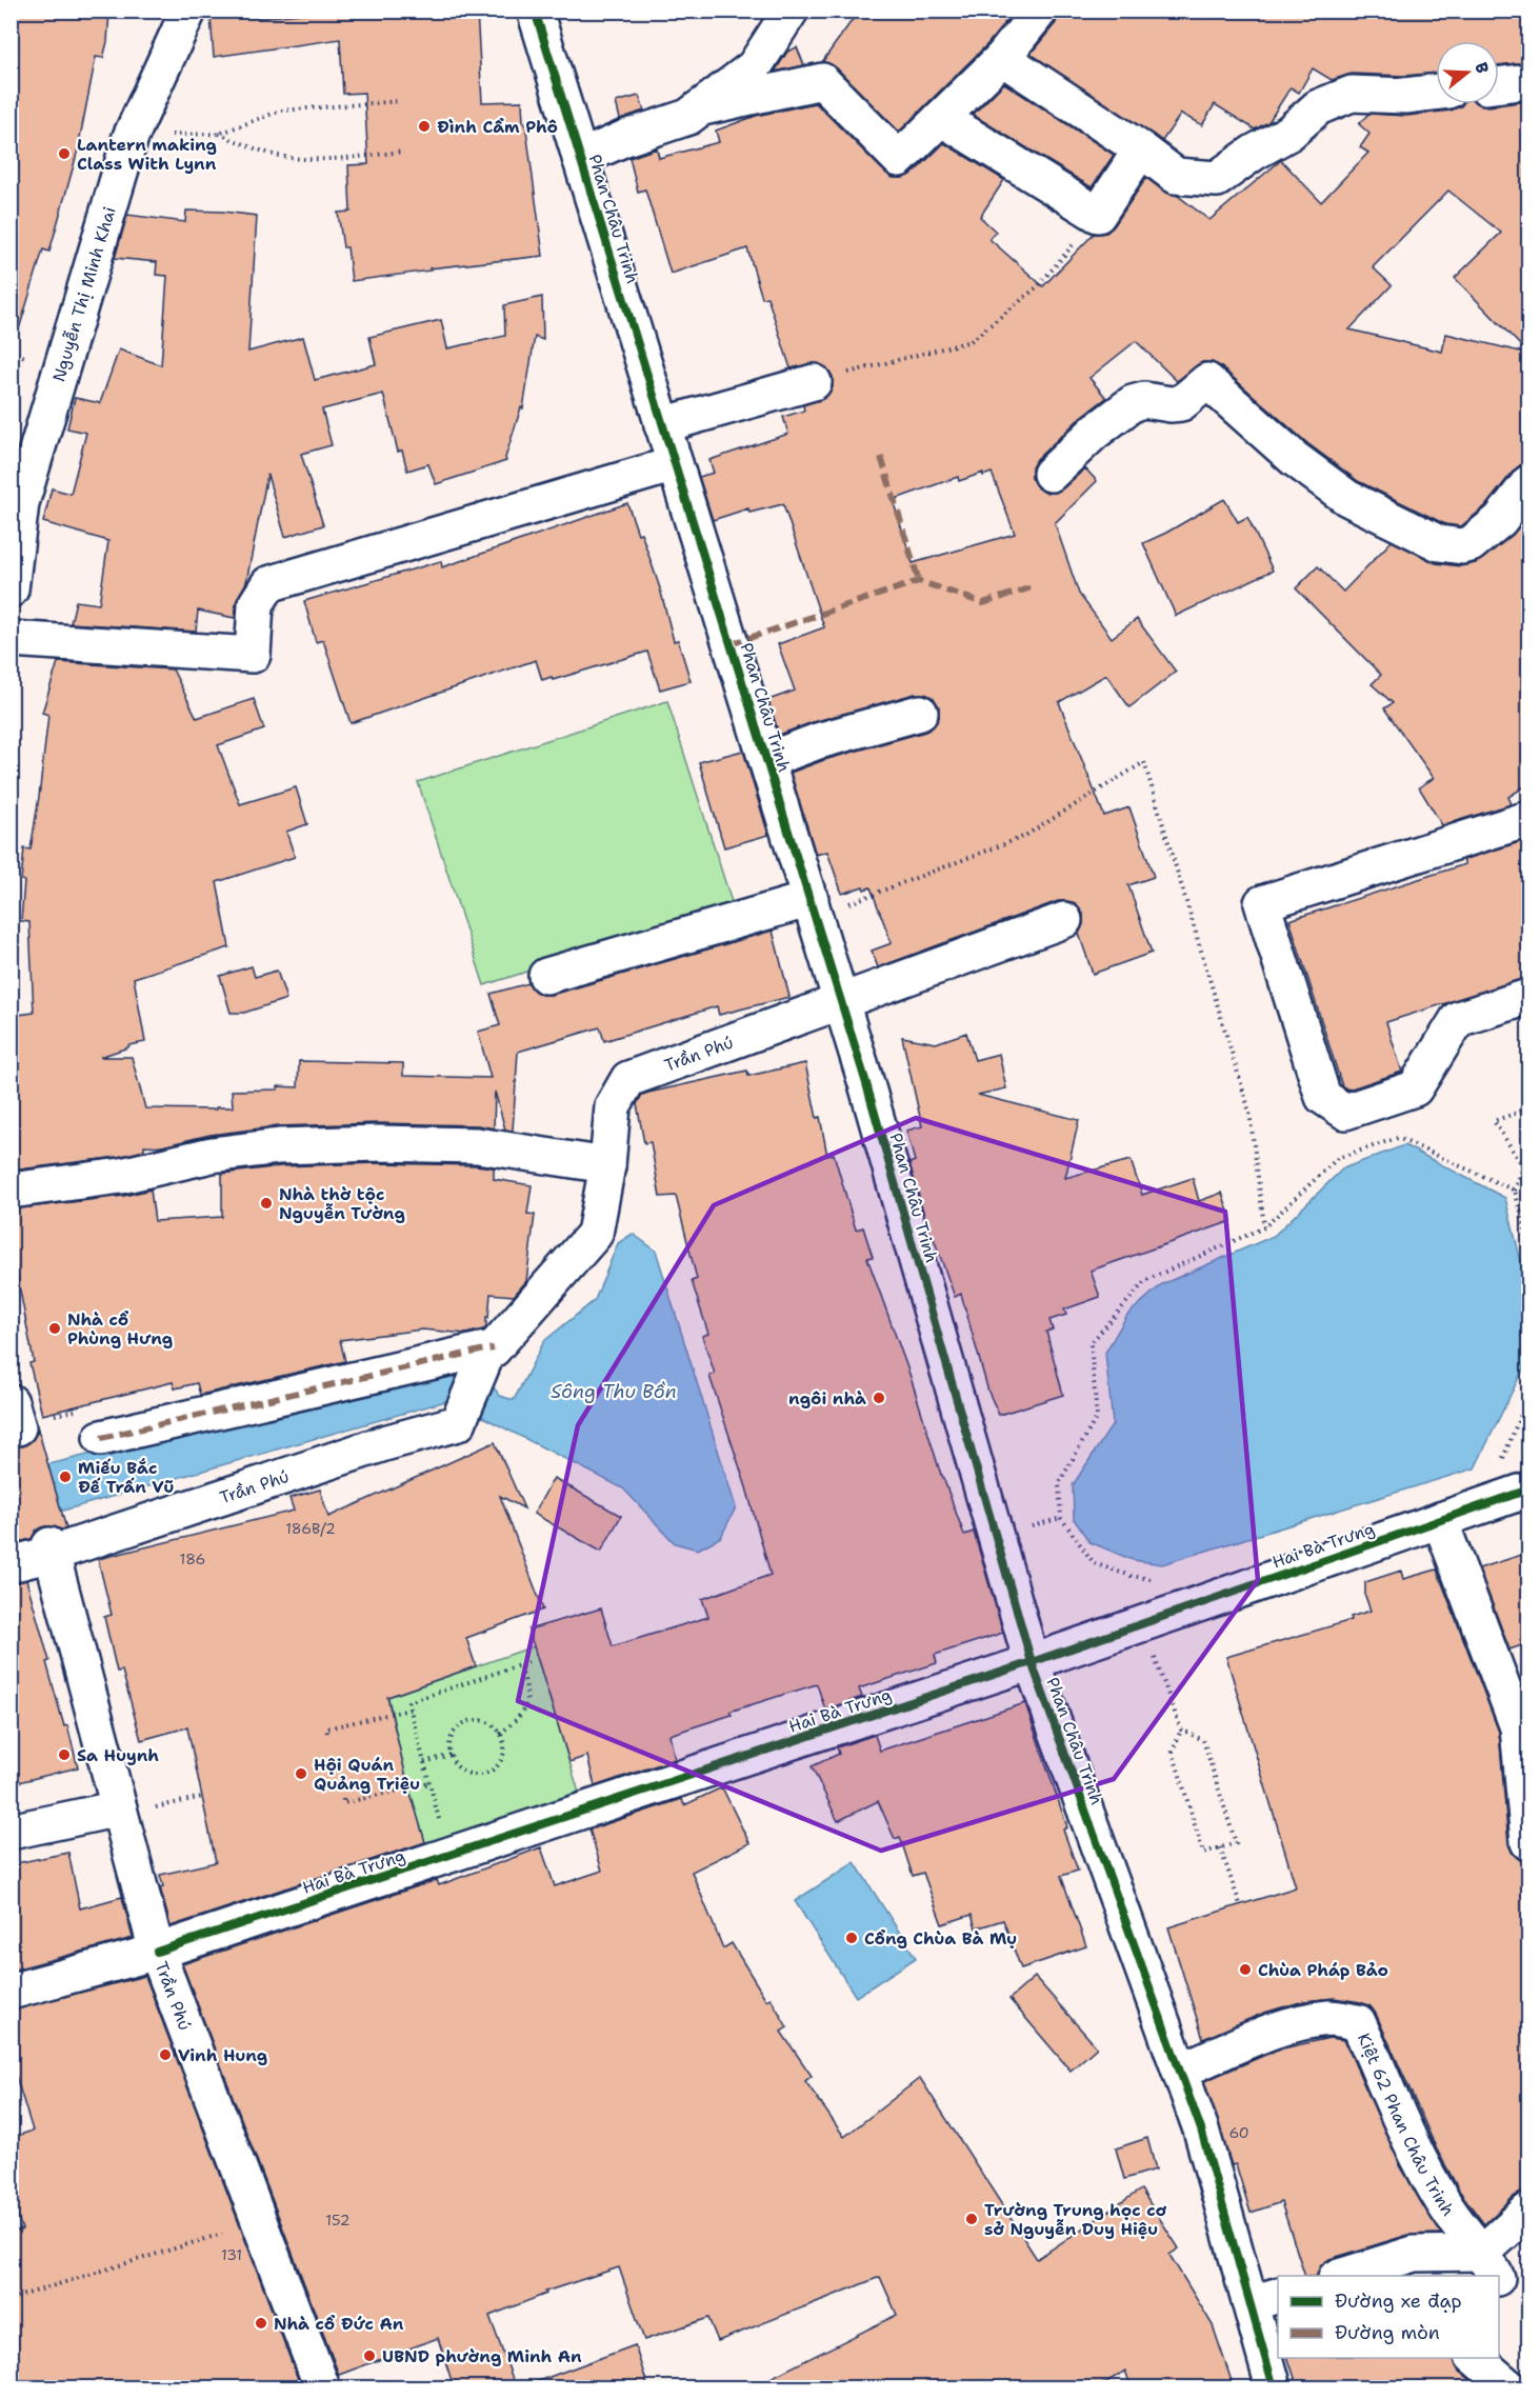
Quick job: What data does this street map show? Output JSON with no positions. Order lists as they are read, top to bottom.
{
  "streets": {
    "street": [
      "Phan Châu Trinh",
      "Nguyễn Thị Minh Khai",
      "Trần Phú",
      "Hai Bà Trưng",
      "Kiệt 62 Phan Châu Trinh"
    ]
  },
  "crossings": [
    ["Phan Châu Trinh", "Trần Phú"],
    ["Phan Châu Trinh", "Hai Bà Trưng"],
    ["Phan Châu Trinh", "Kiệt 62 Phan Châu Trinh"],
    ["Trần Phú", "Hai Bà Trưng"]
  ],
  "water": ["Sông Thu Bồn"],
  "places": [
    "Đình Cẩm Phô",
    "Lantern making Class With Lynn",
    "Nhà thờ tộc Nguyễn Tường",
    "Nhà cổ Phùng Hưng",
    "ngôi nhà",
    "Miếu Bắc Đế Trấn Vũ",
    "Sa Huynh",
    "Hội Quán Quảng Triệu",
    "Cổng Chùa Bà Mụ",
    "Chùa Pháp Bảo",
    "Vinh Hung",
    "Trường Trung học cơ sở Nguyễn Duy Hiệu",
    "Nhà cổ Đức An",
    "UBND phường Minh An"
  ],
  "house_numbers": [
    "186B/2",
    "186",
    "60",
    "152",
    "131"
  ],
  "legend": ["Đường xe đạp", "Đường mòn"],
  "north": "right"
}
